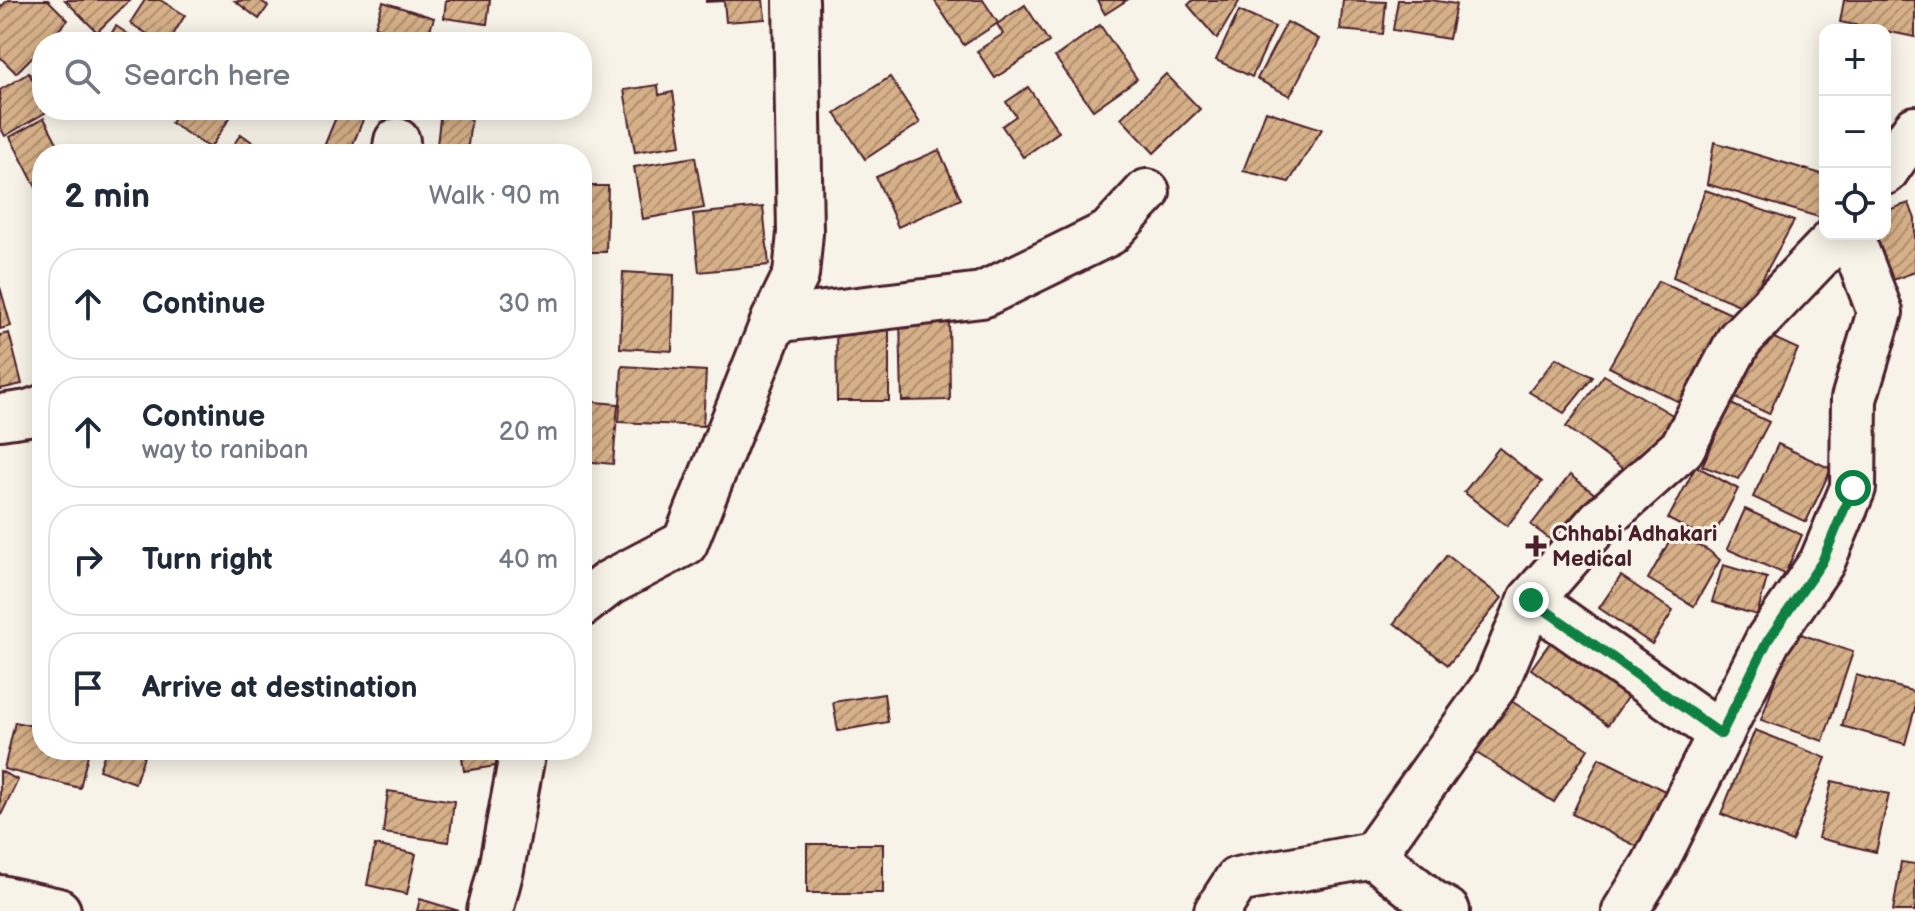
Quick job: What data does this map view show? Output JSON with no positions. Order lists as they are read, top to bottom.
{
  "places": {
    "health": ["Chhabi Adhakari Medical"]
  },
  "page": {
    "map_buttons": ["+", "−"],
    "search": "Search here",
    "heading": ["2 min", "Walk · 90 m"],
    "list": [
      ["Continue", "30 m"],
      ["Continue", "way to raniban", "20 m"],
      ["Turn right", "40 m"],
      "Arrive at destination"
    ]
  }
}
